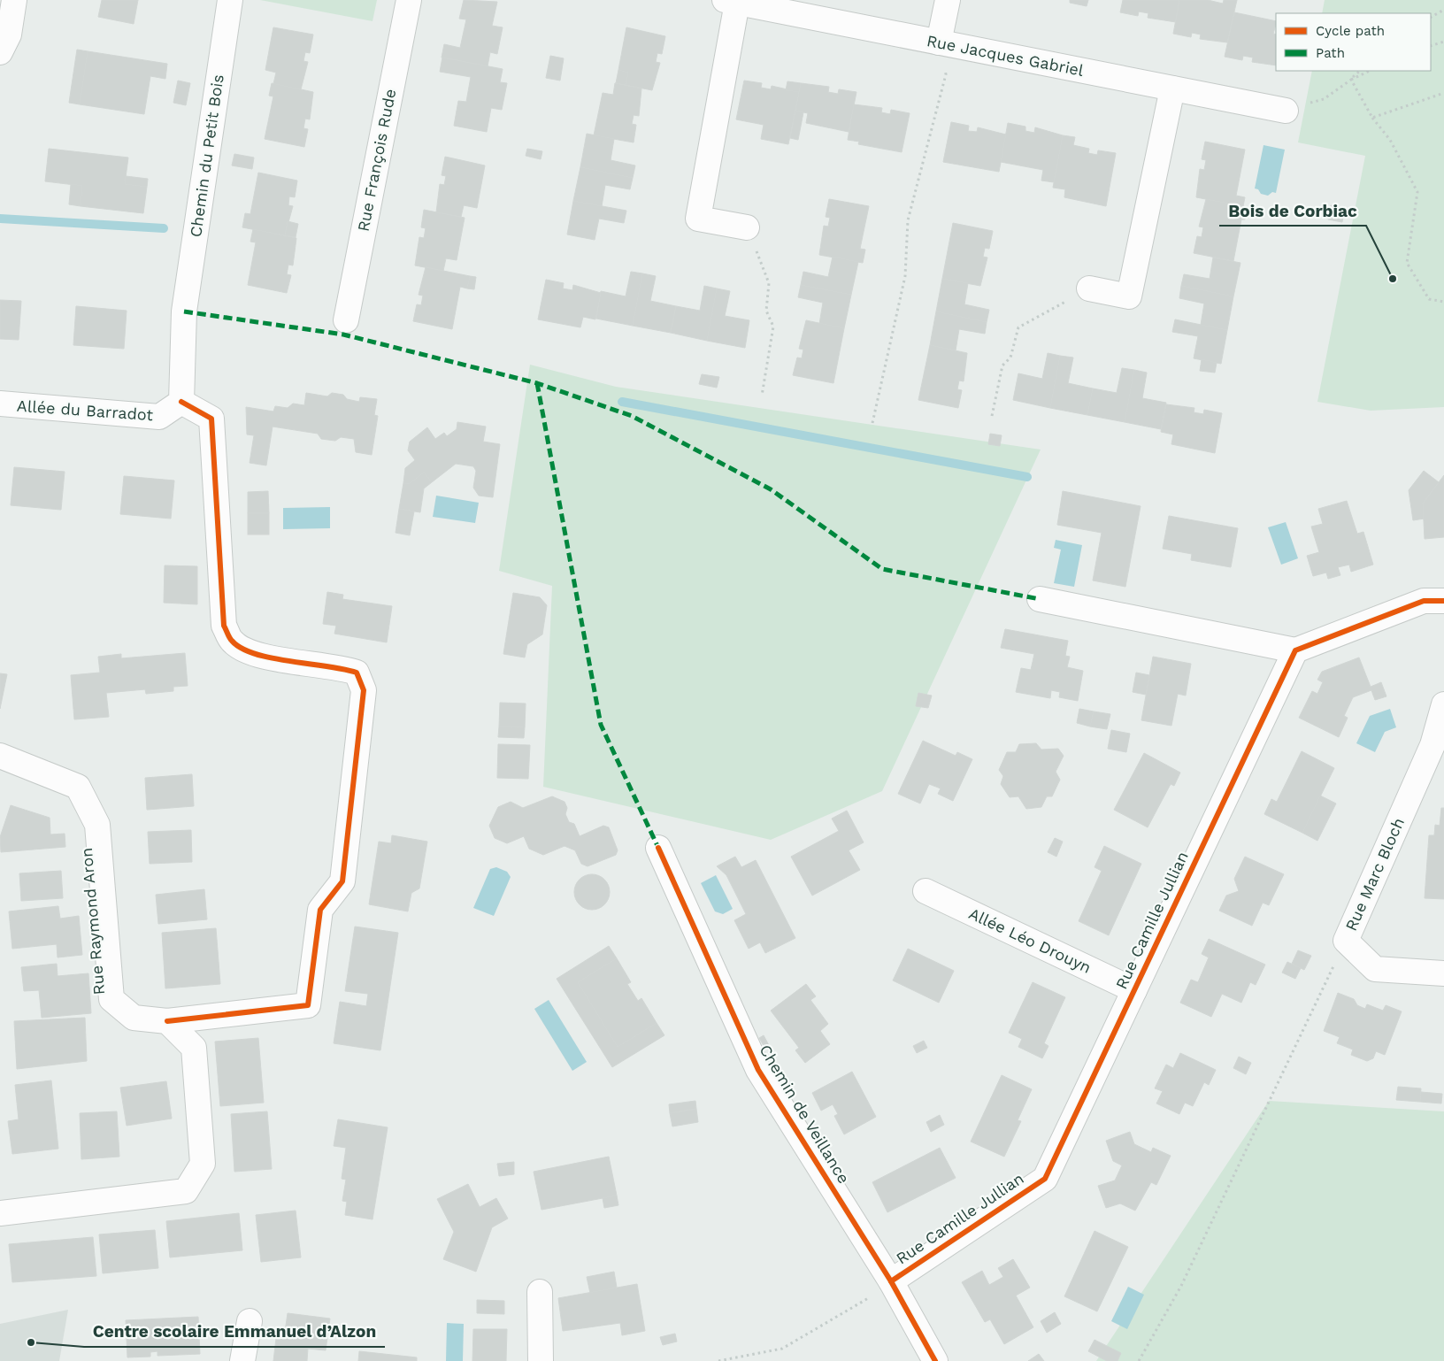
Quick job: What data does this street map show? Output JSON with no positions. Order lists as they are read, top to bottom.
{
  "streets": {
    "street": [
      "Rue Jacques Gabriel",
      "Chemin du Petit Bois",
      "Rue François Rude",
      "Allée du Barradot",
      "Rue Marc Bloch",
      "Rue Camille Jullian",
      "Rue Raymond Aron",
      "Allée Léo Drouyn",
      "Chemin de Veillance"
    ]
  },
  "crossings": [
    ["Chemin du Petit Bois", "Allée du Barradot"],
    ["Chemin du Petit Bois", "Rue Raymond Aron"],
    ["Allée du Barradot", "Rue Raymond Aron"],
    ["Rue Camille Jullian", "Allée Léo Drouyn"],
    ["Rue Camille Jullian", "Chemin de Veillance"]
  ],
  "places": ["Bois de Corbiac", "Centre scolaire Emmanuel d’Alzon"],
  "legend": ["Cycle path", "Path"]
}
